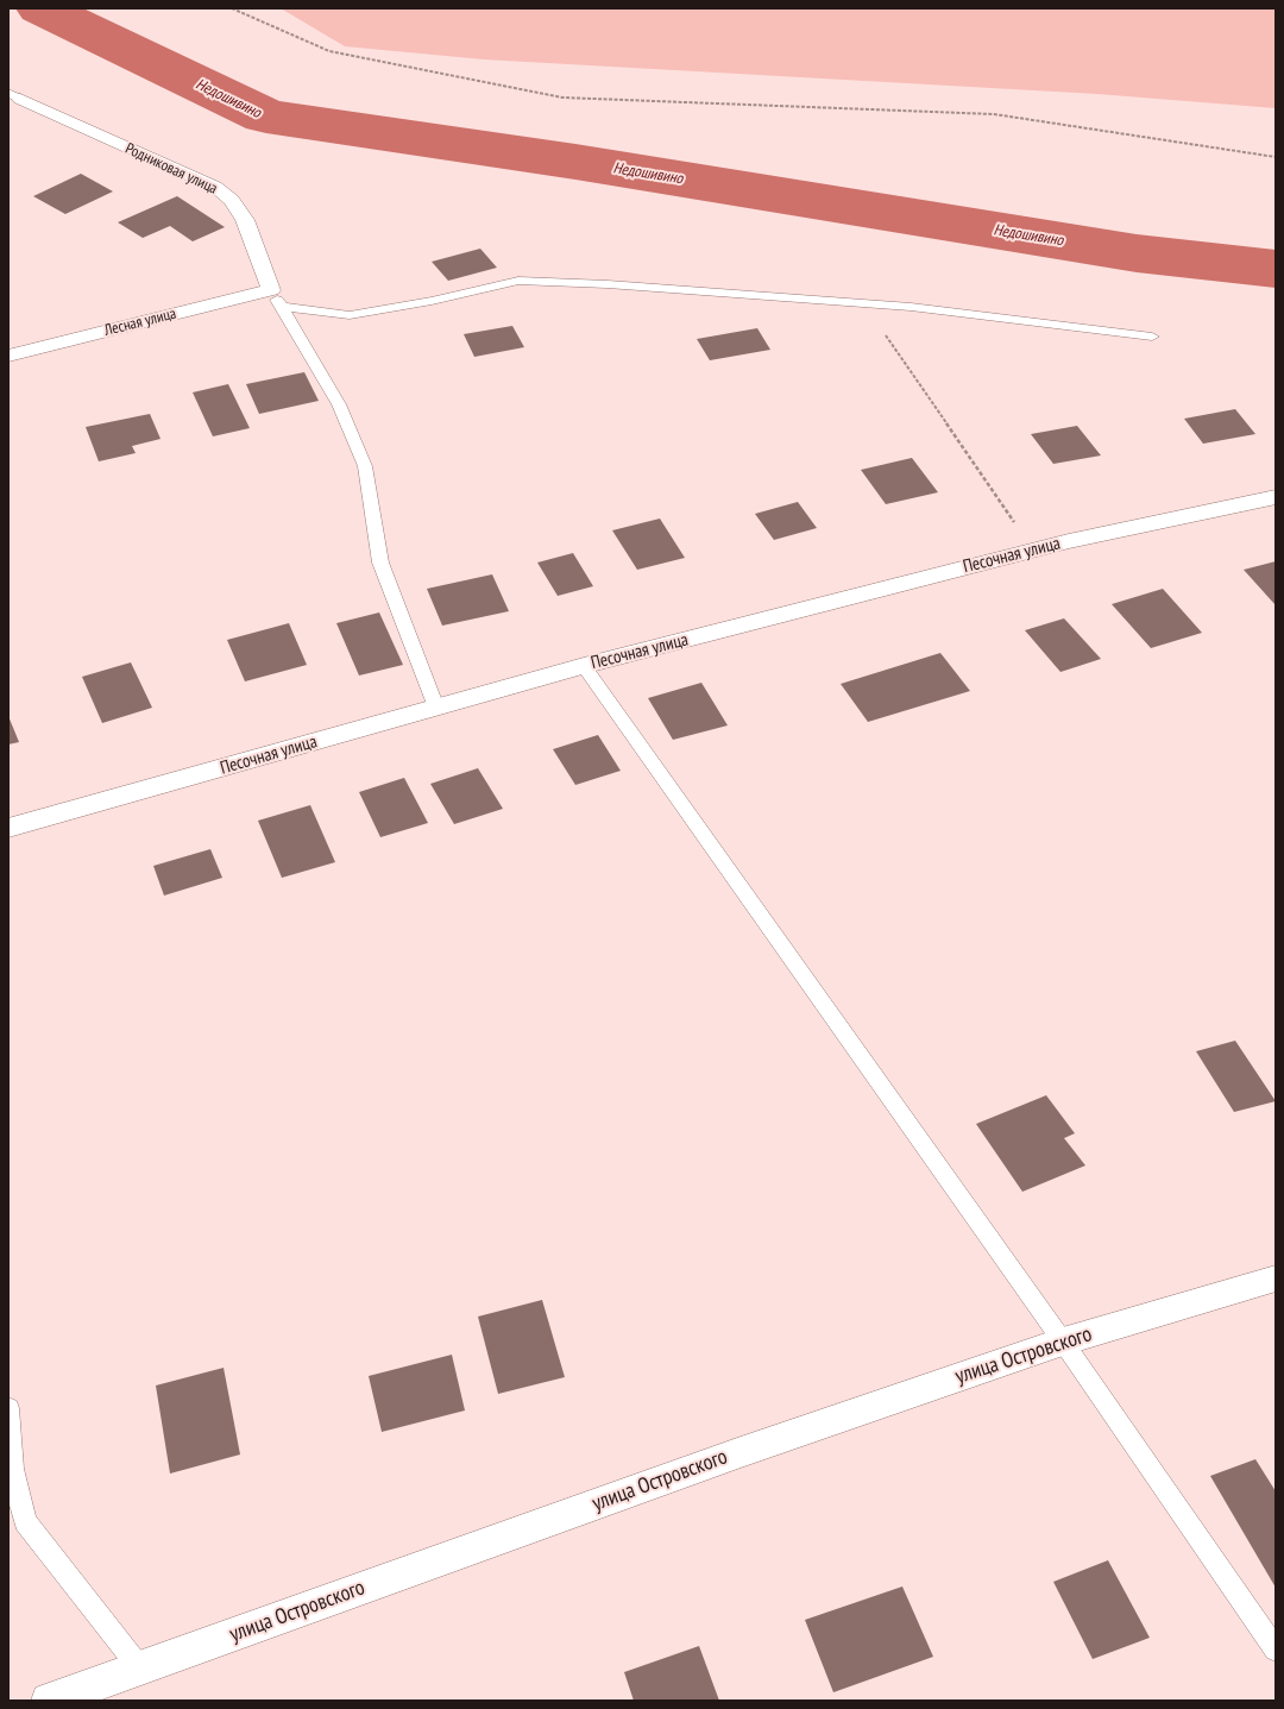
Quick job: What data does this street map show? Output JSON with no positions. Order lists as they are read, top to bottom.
{
  "streets": {
    "street": [
      "Родниковая улица",
      "Лесная улица",
      "Песочная улица",
      "улица Островского"
    ]
  },
  "crossings": [
    ["Родниковая улица", "Лесная улица"]
  ],
  "water": ["Недошивино"]
}
